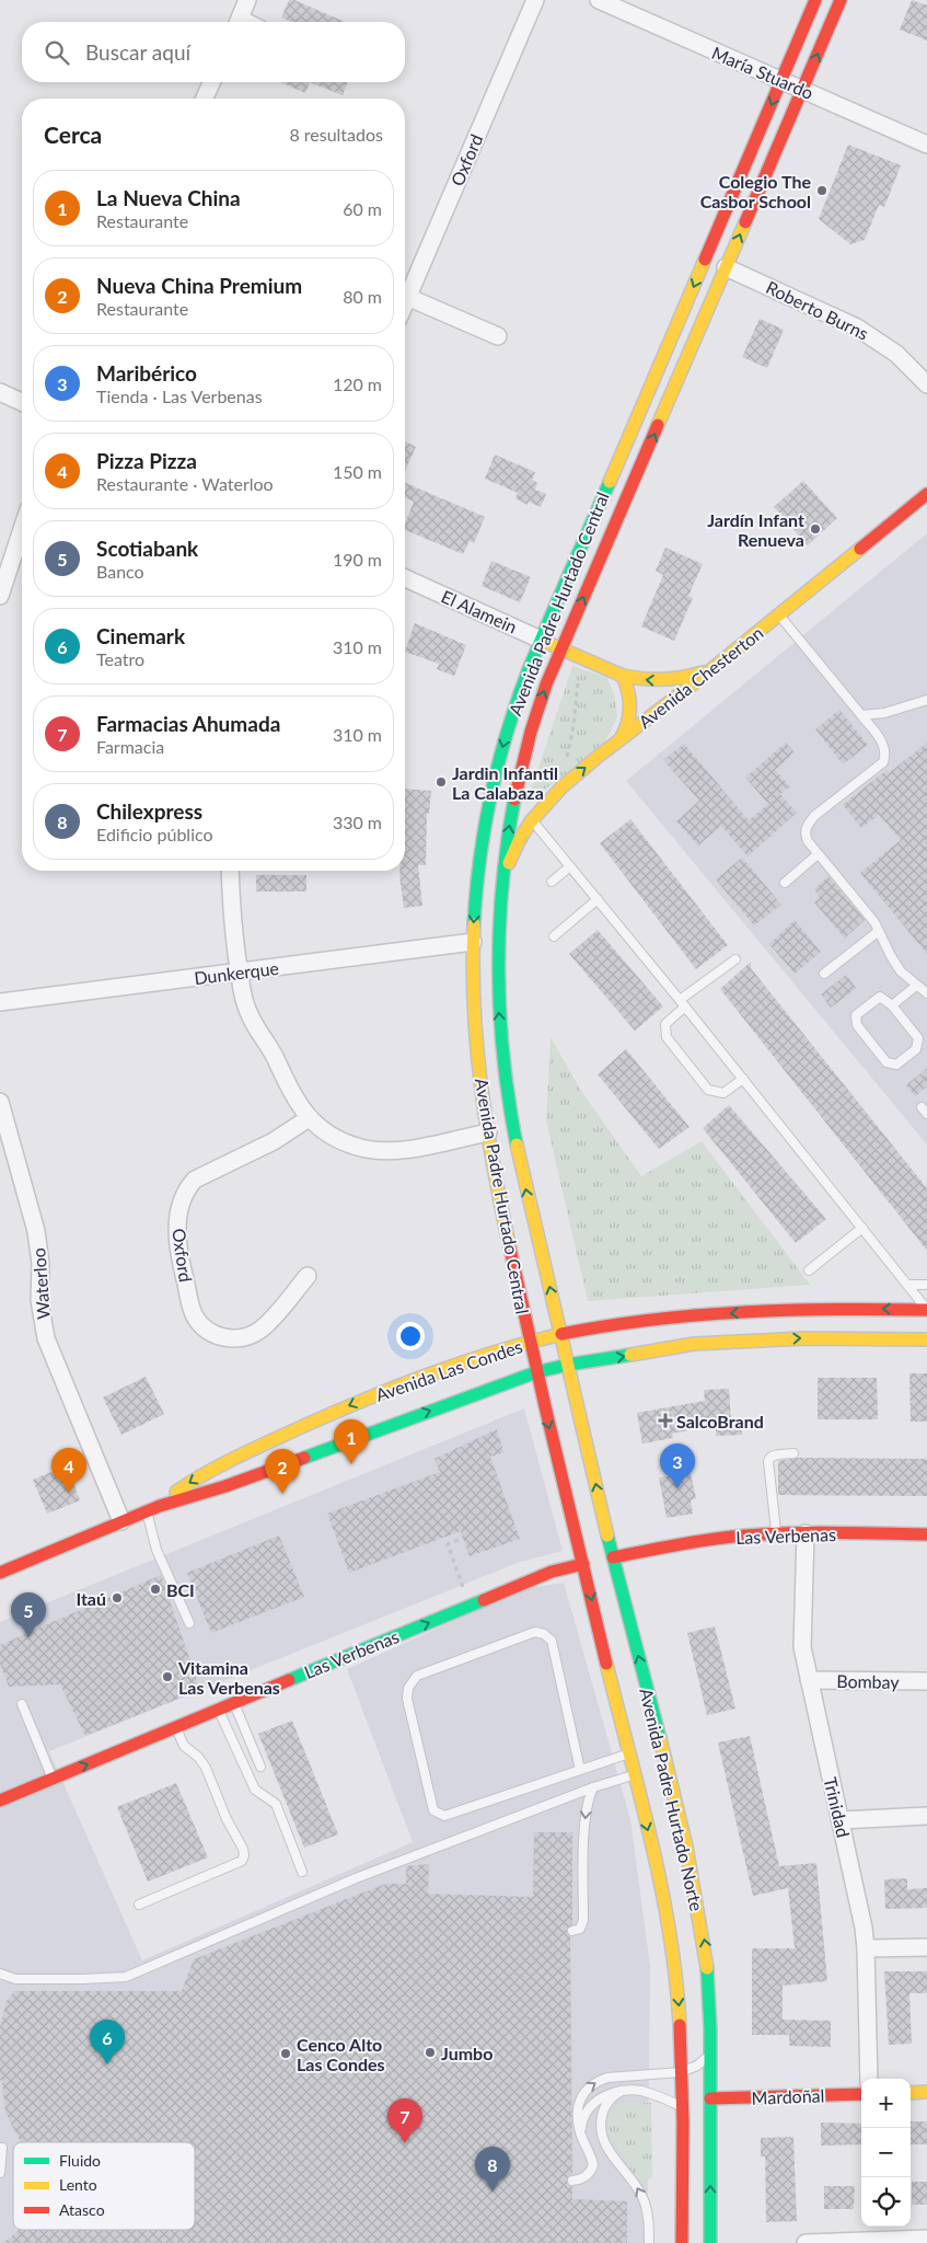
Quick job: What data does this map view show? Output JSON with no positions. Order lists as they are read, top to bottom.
{
  "streets": {
    "main road": [
      "Avenida Padre Hurtado Central",
      "El Alamein",
      "Avenida Chesterton",
      "Avenida Las Condes",
      "Las Verbenas",
      "Avenida Padre Hurtado Norte",
      "Mardoñal"
    ],
    "street": [
      "María Stuardo",
      "Oxford",
      "Roberto Burns",
      "Dunkerque",
      "Waterloo",
      "Bombay",
      "Trinidad"
    ]
  },
  "crossings": [
    ["María Stuardo", "Avenida Padre Hurtado Central"],
    ["Roberto Burns", "Avenida Padre Hurtado Central"],
    ["Avenida Padre Hurtado Central", "El Alamein"],
    ["Avenida Padre Hurtado Central", "Avenida Chesterton"],
    ["Avenida Padre Hurtado Central", "Dunkerque"],
    ["Avenida Padre Hurtado Central", "Avenida Las Condes"],
    ["Avenida Padre Hurtado Central", "Avenida Padre Hurtado Norte"],
    ["El Alamein", "Avenida Chesterton"],
    ["Waterloo", "Avenida Las Condes"],
    ["Avenida Las Condes", "Avenida Padre Hurtado Norte"],
    ["Las Verbenas", "Avenida Padre Hurtado Norte"],
    ["Las Verbenas", "Trinidad"],
    ["Bombay", "Trinidad"],
    ["Avenida Padre Hurtado Norte", "Mardoñal"]
  ],
  "one_way": ["Las Verbenas"],
  "places": {
    "other": [
      "Colegio The Casbor School",
      "Jardín Infant Renueva",
      "Jardin Infantil La Calabaza",
      "BCI",
      "Itaú",
      "Vitamina Las Verbenas",
      "Jumbo",
      "Cenco Alto Las Condes"
    ],
    "health": ["SalcoBrand"]
  },
  "legend": ["Fluido", "Lento", "Atasco"],
  "page": {
    "search": "Buscar aquí",
    "heading": ["Cerca", "8 resultados"],
    "list": [
      {
        "mark": "1",
        "name": "La Nueva China",
        "note": "Restaurante",
        "value": "60 m"
      },
      {
        "mark": "2",
        "name": "Nueva China Premium",
        "note": "Restaurante",
        "value": "80 m"
      },
      {
        "mark": "3",
        "name": "Maribérico",
        "note": "Tienda · Las Verbenas",
        "value": "120 m"
      },
      {
        "mark": "4",
        "name": "Pizza Pizza",
        "note": "Restaurante · Waterloo",
        "value": "150 m"
      },
      {
        "mark": "5",
        "name": "Scotiabank",
        "note": "Banco",
        "value": "190 m"
      },
      {
        "mark": "6",
        "name": "Cinemark",
        "note": "Teatro",
        "value": "310 m"
      },
      {
        "mark": "7",
        "name": "Farmacias Ahumada",
        "note": "Farmacia",
        "value": "310 m"
      },
      {
        "mark": "8",
        "name": "Chilexpress",
        "note": "Edificio público",
        "value": "330 m"
      }
    ],
    "pins": [
      "1",
      "3",
      "4",
      "2",
      "5",
      "6",
      "7",
      "8"
    ],
    "map_buttons": ["+", "−"]
  }
}
